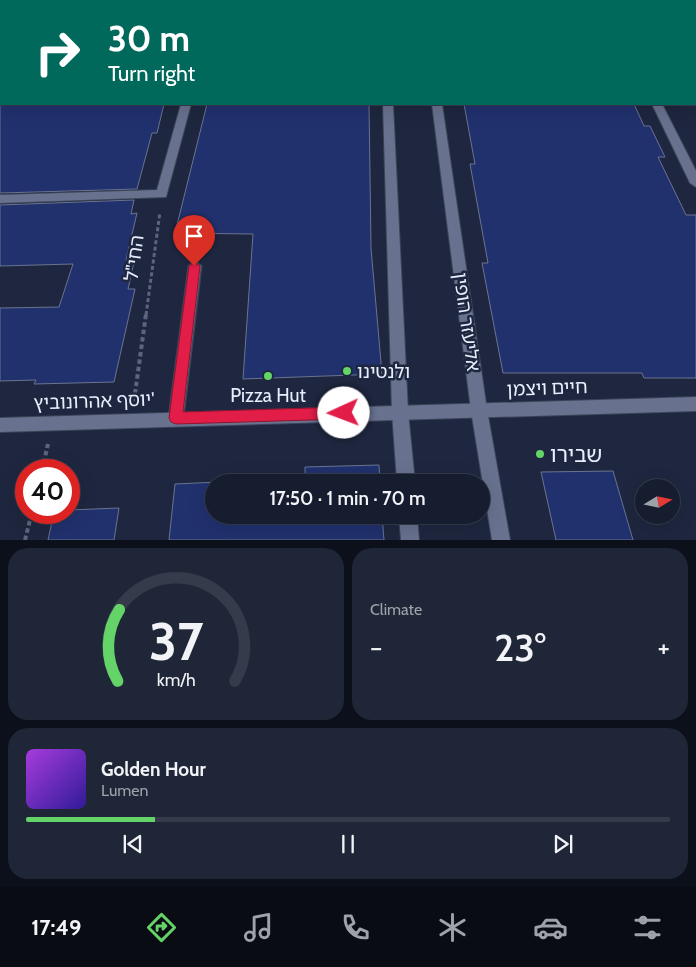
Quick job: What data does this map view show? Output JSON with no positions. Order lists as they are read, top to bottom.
{
  "streets": {
    "street": ["אליעזר הופין", "חיים ויצמן", "יוסף אהרונוביץ'"],
    "path": ["החי\"ל"]
  },
  "crossings": [
    ["החי\"ל", "יוסף אהרונוביץ'"],
    ["אליעזר הופין", "חיים ויצמן"],
    ["חיים ויצמן", "יוסף אהרונוביץ'"]
  ],
  "places": ["ולנטינו", "Pizza Hut", "שבירו"],
  "north": "right",
  "page": {
    "turn": ["30 m", "Turn right"],
    "limit": "40",
    "trip": "17:50 · 1 min · 70 m",
    "tile": "Climate",
    "heat": ["−", "23°", "+"],
    "song": ["Golden Hour", "Lumen"],
    "tabs": "17:49",
    "gauge": ["37", "km/h"]
  }
}
